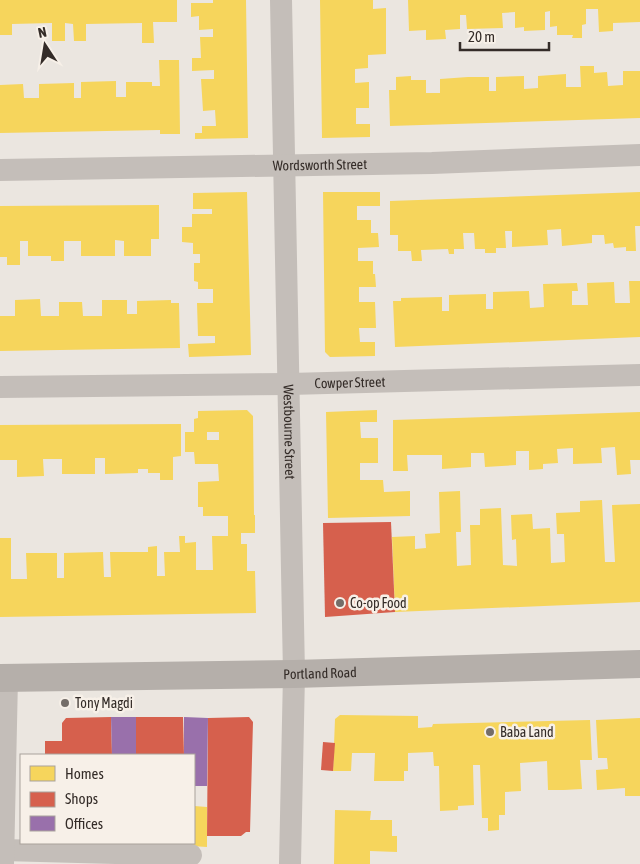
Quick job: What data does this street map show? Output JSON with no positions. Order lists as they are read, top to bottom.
{
  "streets": {
    "street": [
      "Wordsworth Street",
      "Cowper Street",
      "Westbourne Street",
      "Portland Road"
    ]
  },
  "crossings": [
    ["Wordsworth Street", "Westbourne Street"],
    ["Cowper Street", "Westbourne Street"],
    ["Westbourne Street", "Portland Road"]
  ],
  "places": ["Co-op Food", "Tony Magdi", "Baba Land"],
  "legend": ["Homes", "Shops", "Offices"],
  "scale_bar": "20 m",
  "north": "top"
}
